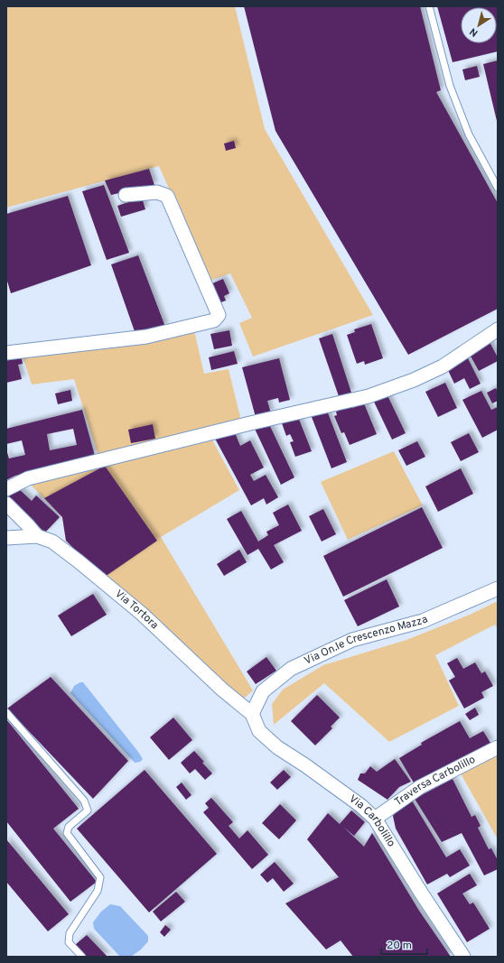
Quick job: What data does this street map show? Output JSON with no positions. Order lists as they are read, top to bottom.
{
  "streets": {
    "street": [
      "Via Tortora",
      "Via On.le Crescenzo Mazza",
      "Traversa Carbolillo",
      "Via Carbolillo"
    ]
  },
  "crossings": [
    ["Via Tortora", "Via On.le Crescenzo Mazza"],
    ["Via Tortora", "Via Carbolillo"],
    ["Via On.le Crescenzo Mazza", "Via Carbolillo"],
    ["Traversa Carbolillo", "Via Carbolillo"]
  ],
  "scale_bar": "20 m",
  "north": "bottom left"
}
